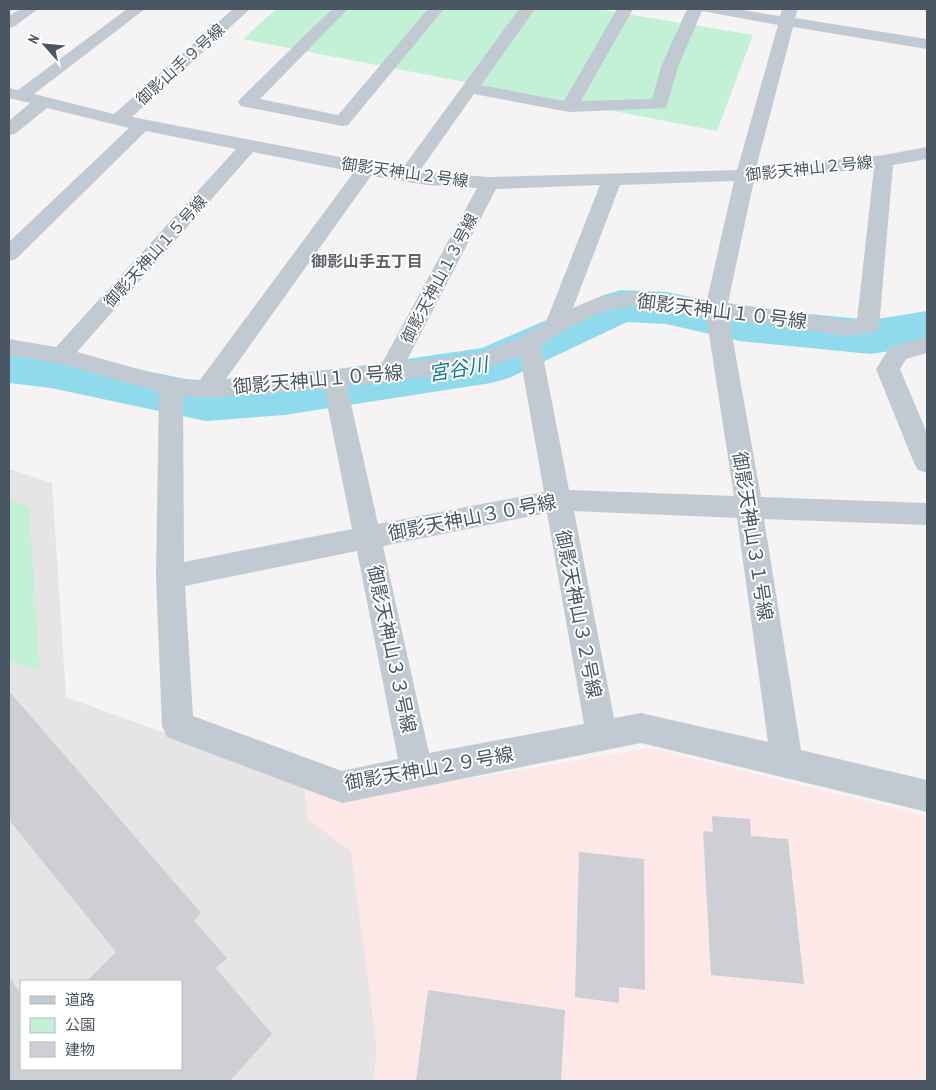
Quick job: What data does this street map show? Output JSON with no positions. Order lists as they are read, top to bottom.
{
  "streets": {
    "street": [
      "御影山手９号線",
      "御影天神山２号線",
      "御影天神山１５号線",
      "御影天神山１３号線",
      "御影天神山１０号線",
      "御影天神山３０号線",
      "御影天神山３１号線",
      "御影天神山３２号線",
      "御影天神山３３号線",
      "御影天神山２９号線"
    ]
  },
  "crossings": [
    ["御影山手９号線", "御影天神山２号線"],
    ["御影天神山２号線", "御影天神山１５号線"],
    ["御影天神山２号線", "御影天神山１３号線"],
    ["御影天神山２号線", "御影天神山１０号線"],
    ["御影天神山１５号線", "御影天神山１０号線"],
    ["御影天神山１３号線", "御影天神山１０号線"],
    ["御影天神山１０号線", "御影天神山３１号線"],
    ["御影天神山１０号線", "御影天神山３２号線"],
    ["御影天神山１０号線", "御影天神山３３号線"],
    ["御影天神山１０号線", "御影天神山２９号線"],
    ["御影天神山３０号線", "御影天神山３１号線"],
    ["御影天神山３０号線", "御影天神山３２号線"],
    ["御影天神山３０号線", "御影天神山３３号線"],
    ["御影天神山３０号線", "御影天神山２９号線"],
    ["御影天神山３１号線", "御影天神山２９号線"],
    ["御影天神山３２号線", "御影天神山２９号線"],
    ["御影天神山３３号線", "御影天神山２９号線"]
  ],
  "districts": ["御影山手五丁目"],
  "water": ["宮谷川"],
  "legend": ["道路", "公園", "建物"],
  "north": "top left"
}
